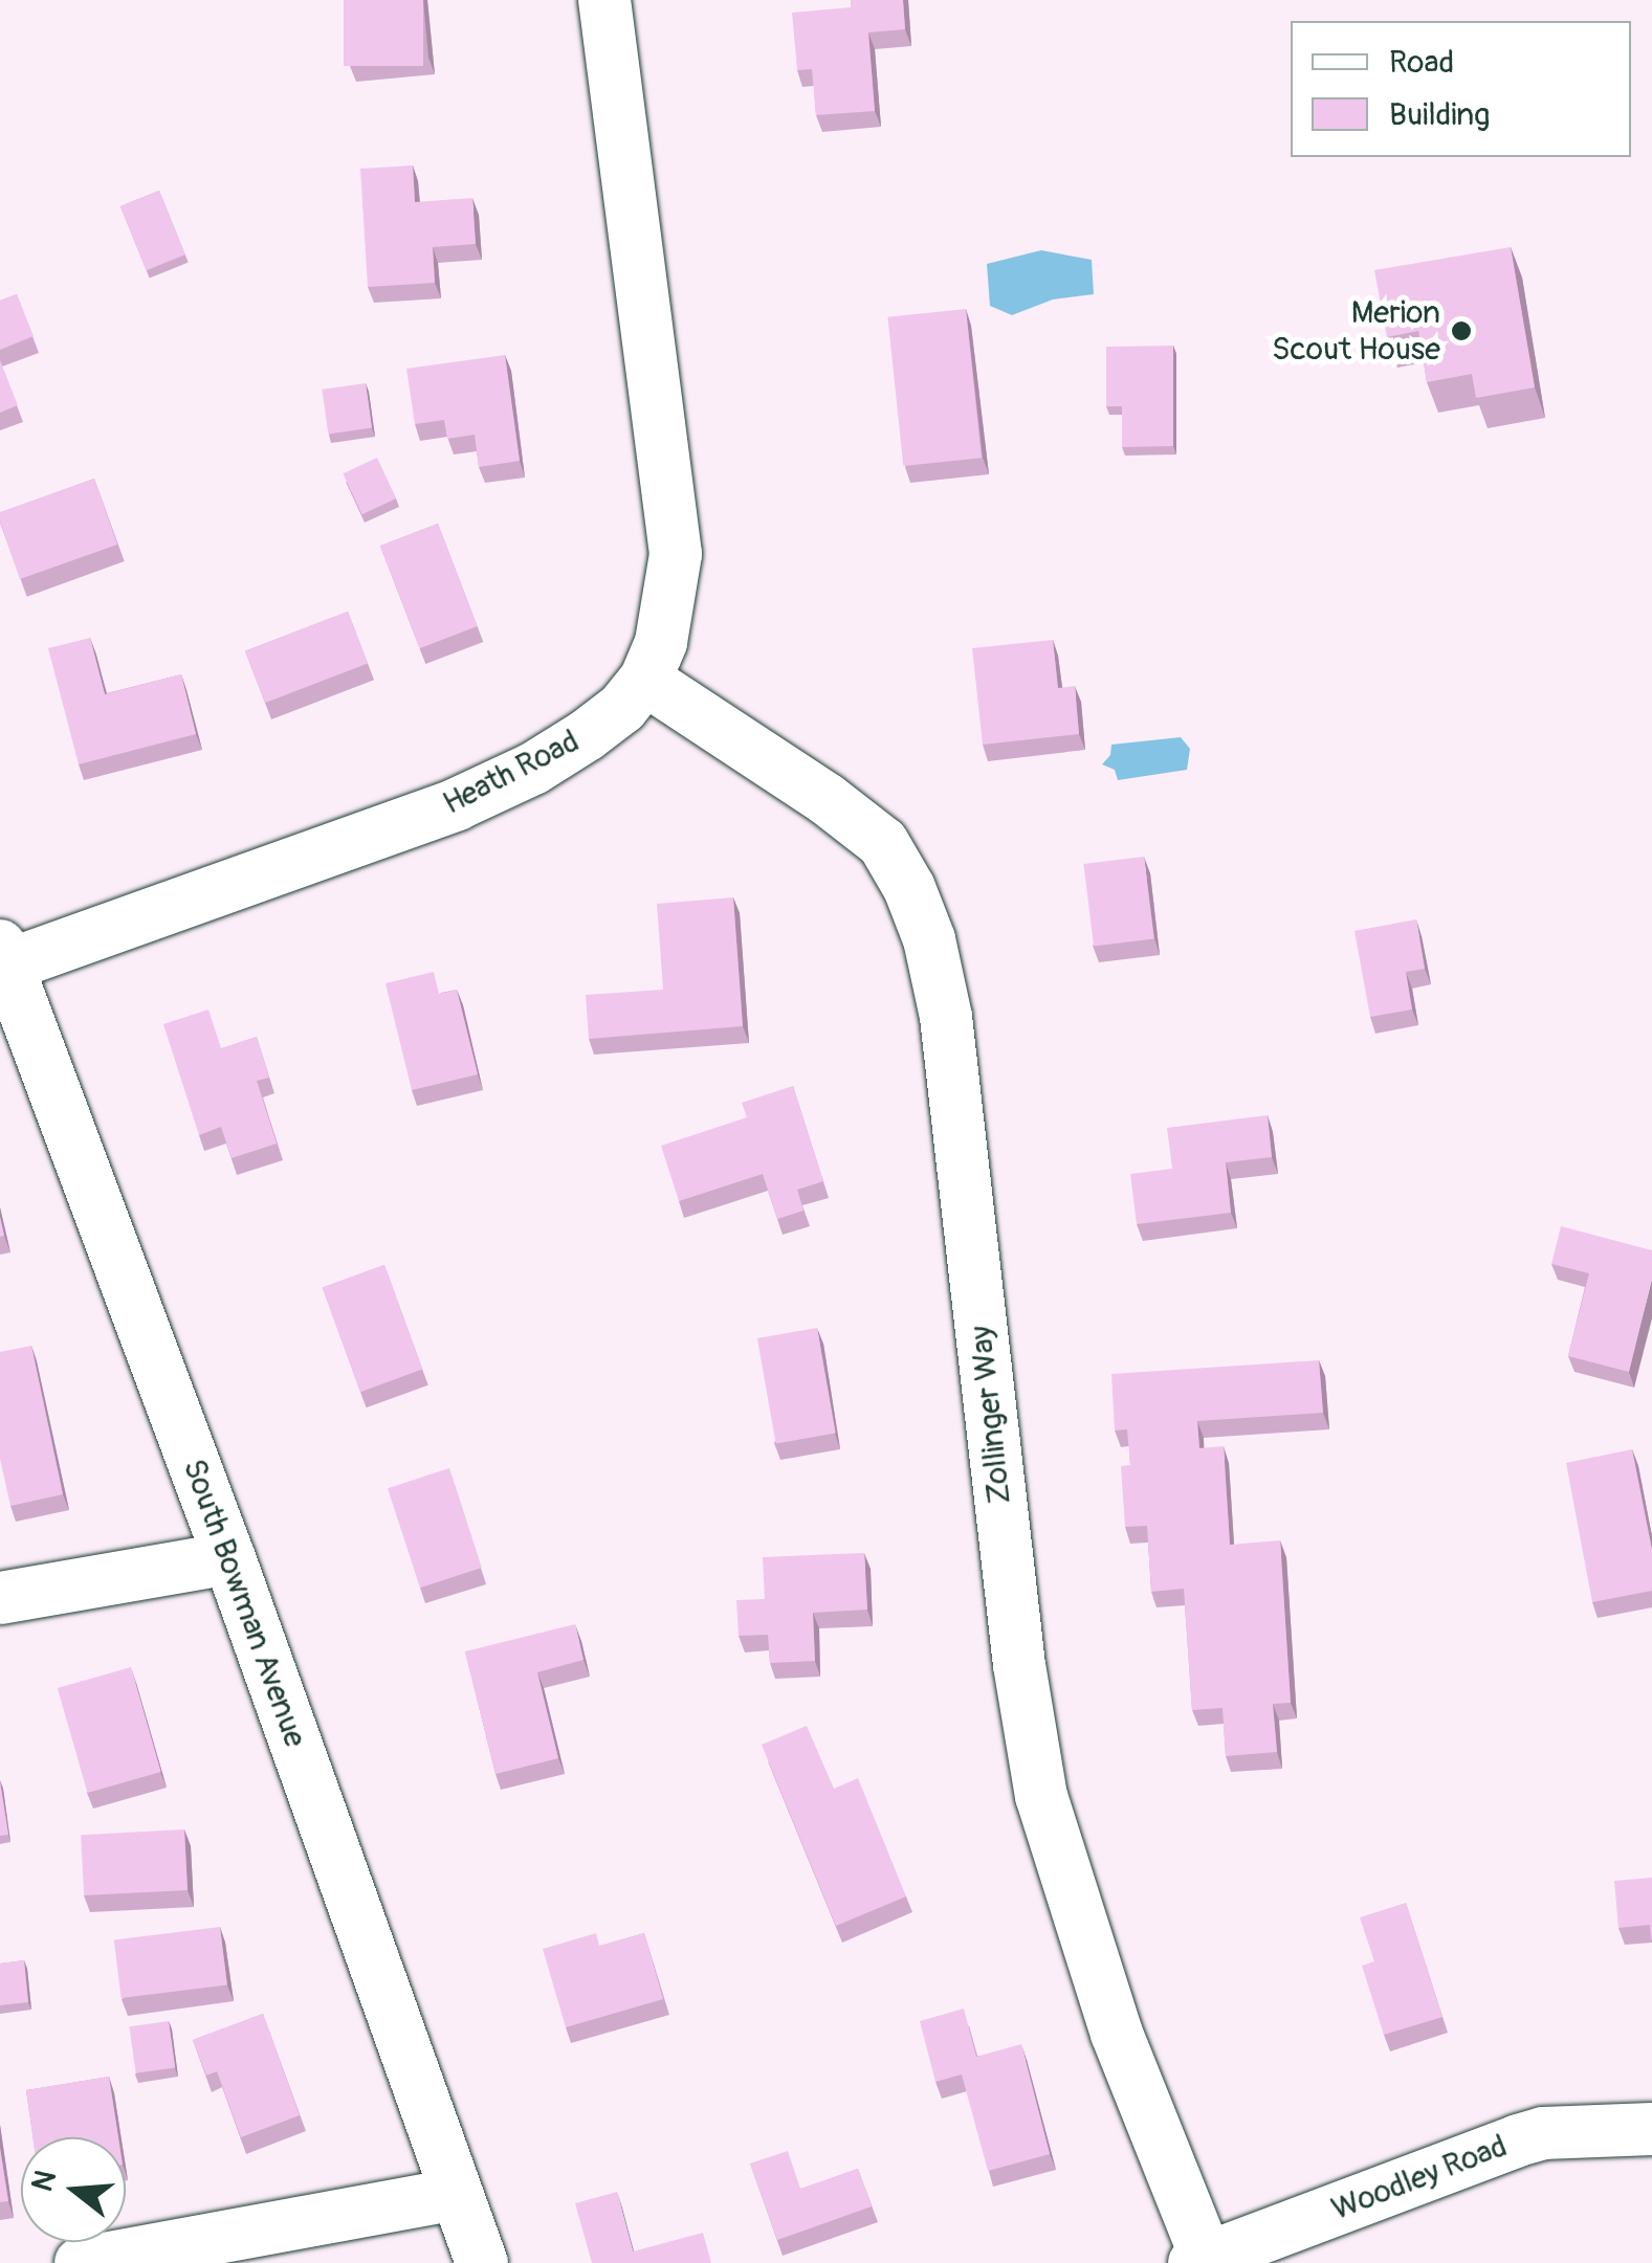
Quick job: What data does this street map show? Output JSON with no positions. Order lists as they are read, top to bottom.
{
  "streets": {
    "street": [
      "Heath Road",
      "Zollinger Way",
      "South Bowman Avenue",
      "Woodley Road"
    ]
  },
  "crossings": [
    ["Heath Road", "Zollinger Way"],
    ["Heath Road", "South Bowman Avenue"],
    ["Zollinger Way", "Woodley Road"]
  ],
  "places": ["Merion Scout House"],
  "legend": ["Road", "Building"],
  "north": "left"
}
